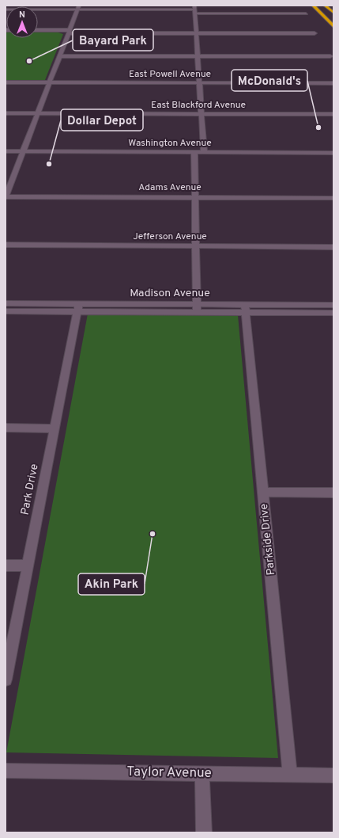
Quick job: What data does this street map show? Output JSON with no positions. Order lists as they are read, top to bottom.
{
  "streets": {
    "street": [
      "East Powell Avenue",
      "East Blackford Avenue",
      "Washington Avenue",
      "Adams Avenue",
      "Jefferson Avenue",
      "Madison Avenue",
      "Park Drive",
      "Parkside Drive",
      "Taylor Avenue"
    ]
  },
  "crossings": [
    ["Madison Avenue", "Park Drive"],
    ["Madison Avenue", "Parkside Drive"],
    ["Parkside Drive", "Taylor Avenue"]
  ],
  "places": [
    "Bayard Park",
    "McDonald's",
    "Dollar Depot",
    "Akin Park"
  ],
  "north": "top"
}
